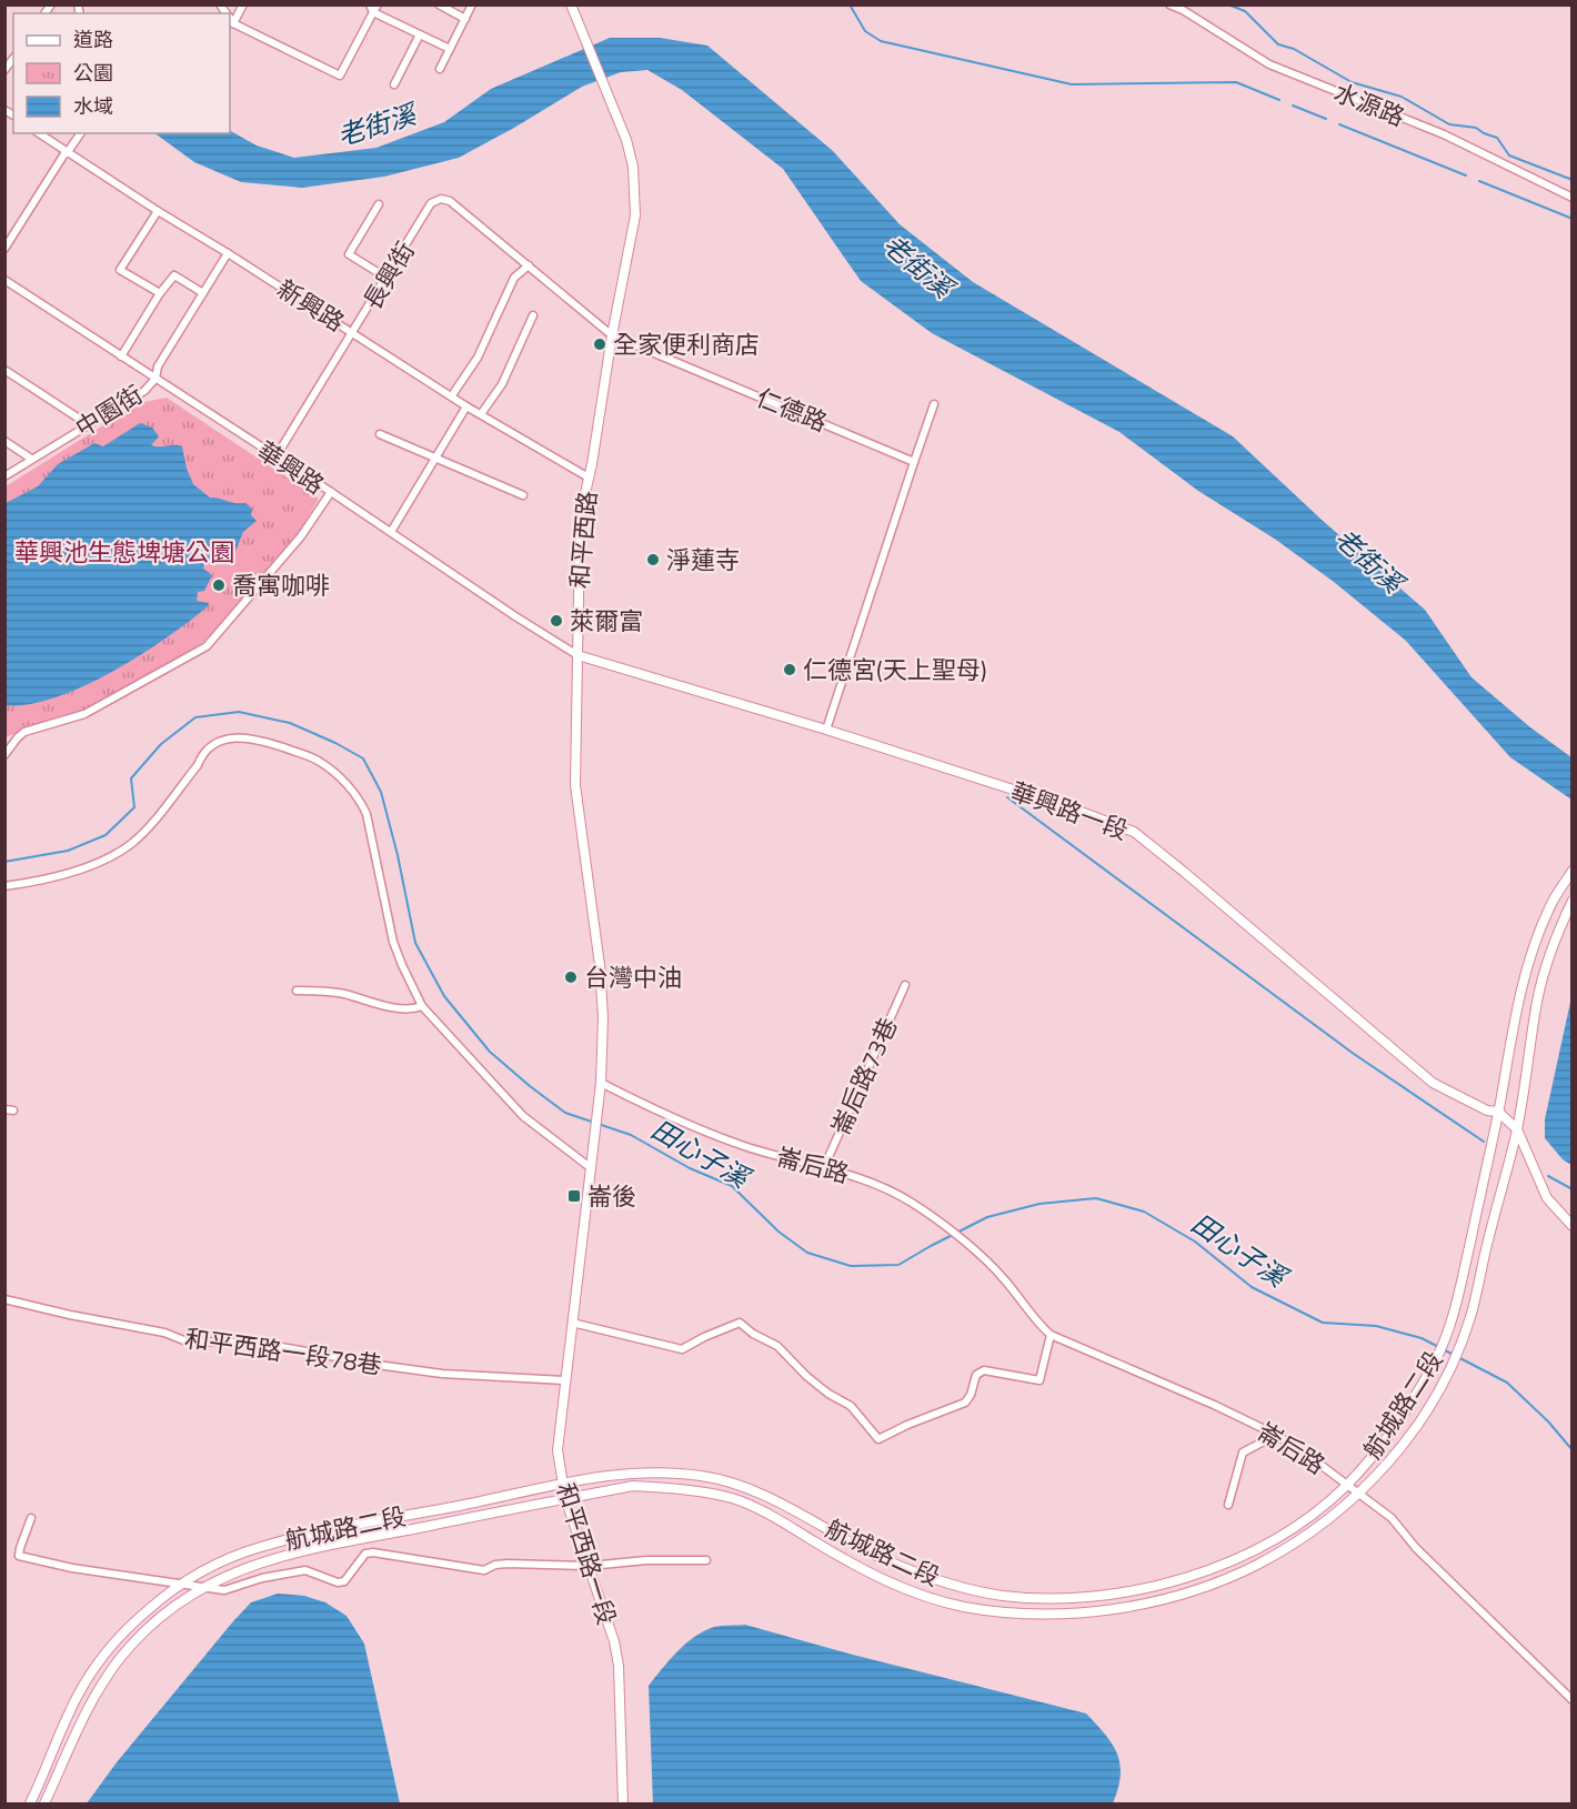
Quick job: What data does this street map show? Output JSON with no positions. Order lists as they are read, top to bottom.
{
  "streets": {
    "street": [
      "水源路",
      "長興街",
      "新興路",
      "仁德路",
      "中園街",
      "華興路",
      "和平西路",
      "華興路一段",
      "崙后路73巷",
      "崙后路",
      "和平西路一段78巷",
      "航城路二段",
      "和平西路一段"
    ]
  },
  "crossings": [
    ["長興街", "新興路"],
    ["長興街", "仁德路"],
    ["長興街", "華興路"],
    ["新興路", "中園街"],
    ["新興路", "和平西路"],
    ["仁德路", "和平西路"],
    ["中園街", "華興路"],
    ["華興路", "和平西路"],
    ["華興路", "華興路一段"],
    ["和平西路", "華興路一段"],
    ["和平西路", "崙后路"],
    ["和平西路", "和平西路一段"],
    ["華興路一段", "航城路二段"],
    ["崙后路73巷", "崙后路"],
    ["崙后路", "航城路二段"],
    ["和平西路一段78巷", "和平西路一段"],
    ["航城路二段", "和平西路一段"]
  ],
  "water": ["老街溪", "田心子溪"],
  "parks": ["華興池生態埤塘公園"],
  "places": {
    "other": [
      "全家便利商店",
      "淨蓮寺",
      "喬寓咖啡",
      "萊爾富",
      "仁德宮(天上聖母)",
      "台灣中油"
    ],
    "transit": ["崙後"]
  },
  "legend": ["道路", "公園", "水域"]
}
